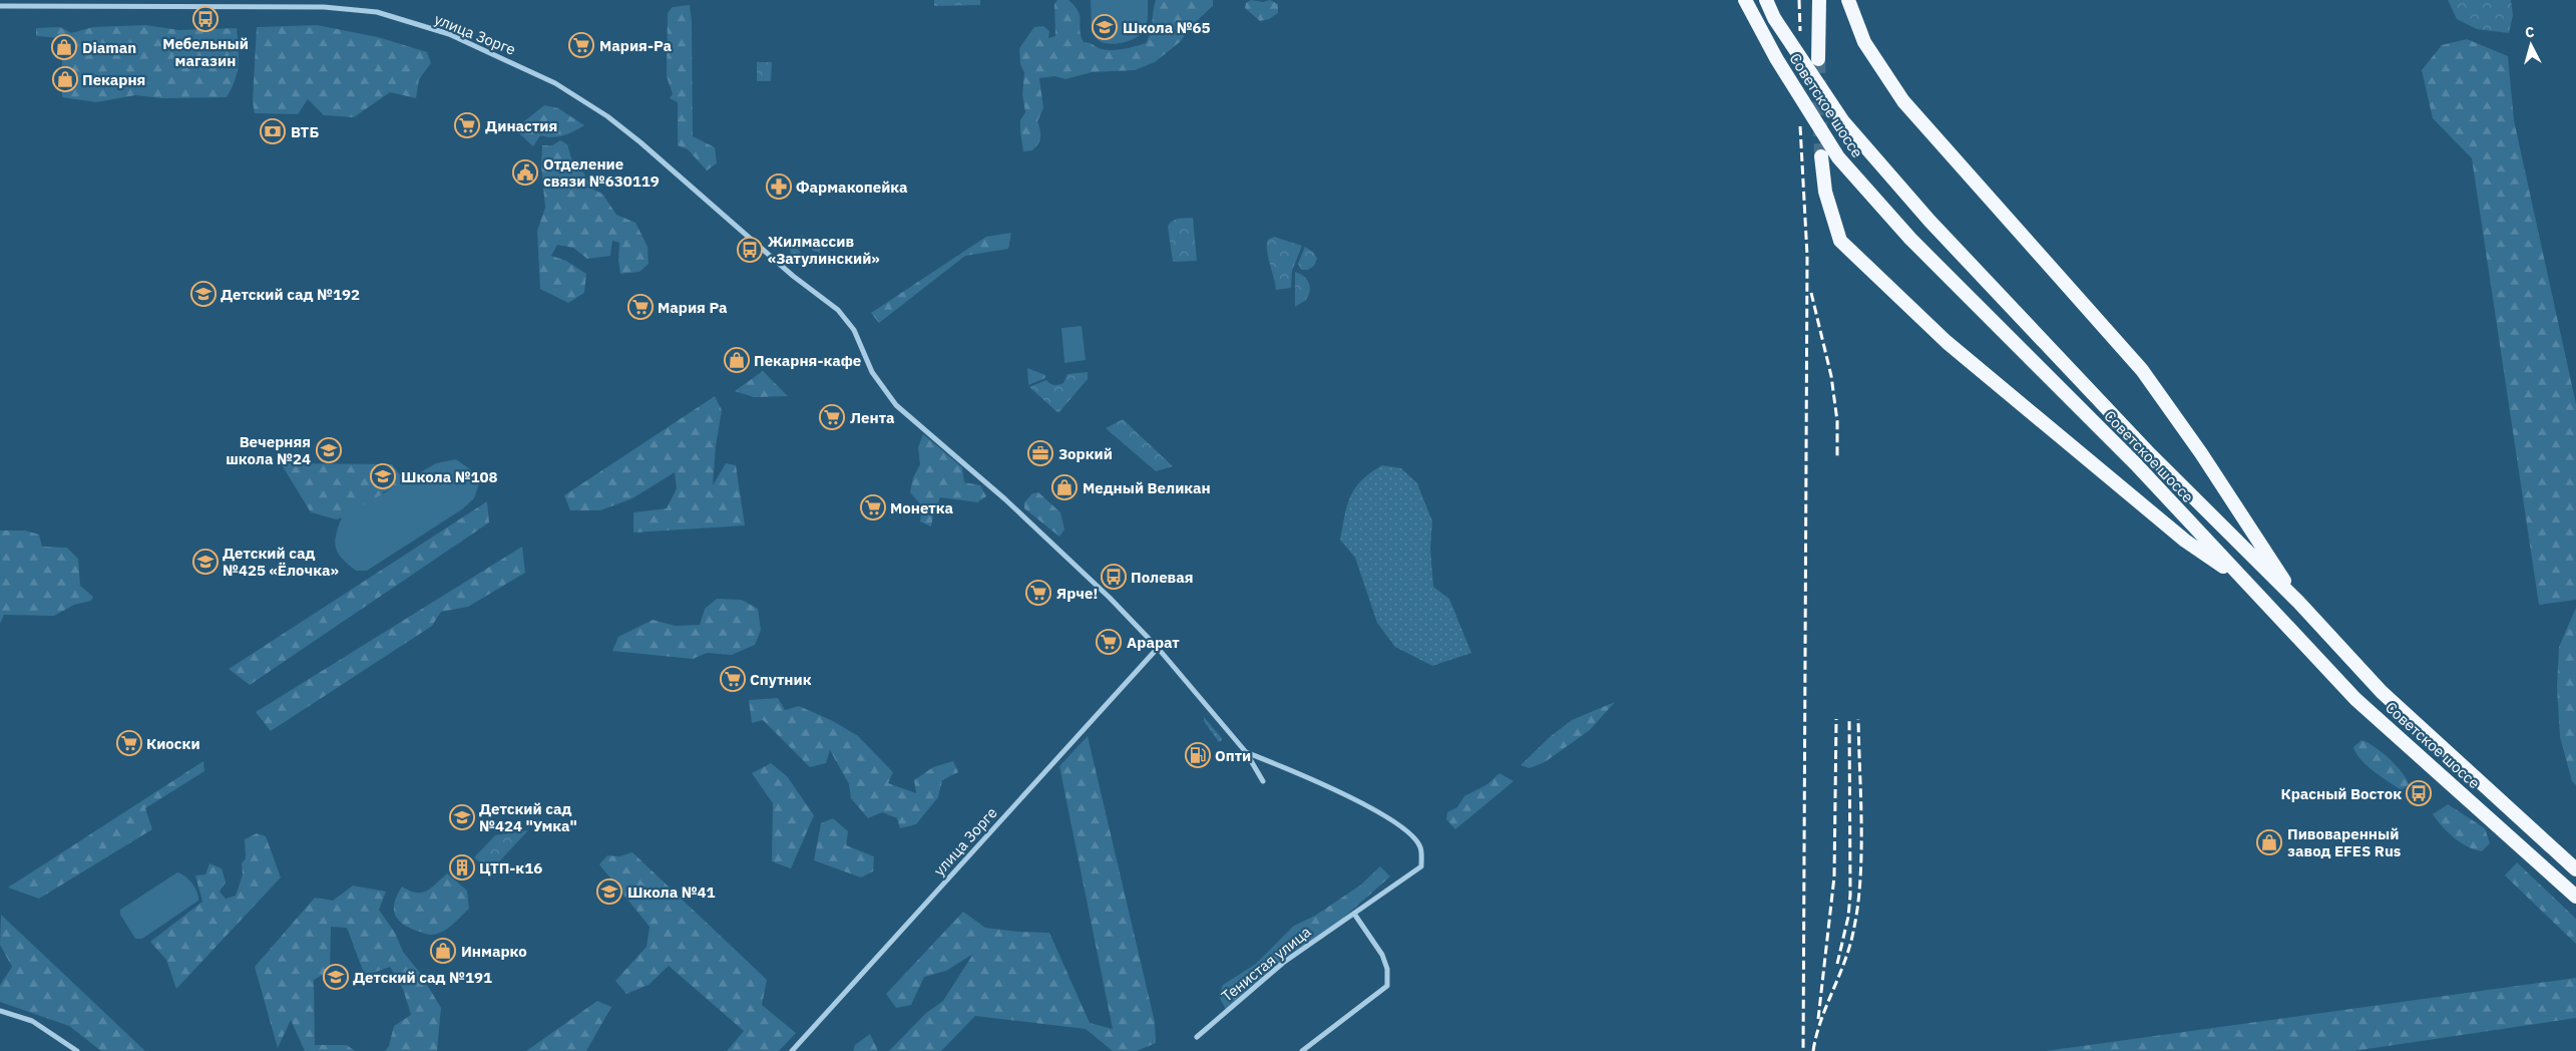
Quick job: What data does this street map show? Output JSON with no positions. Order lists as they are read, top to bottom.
{
  "streets": {
    "highway": ["Советское шоссе"],
    "street": ["улица Зорге", "Тенистая улица"]
  },
  "crossings": [
    ["улица Зорге", "Тенистая улица"]
  ],
  "places": {
    "bus stop": [
      "Мебельный магазин",
      "Жилмассив «Затулинский»",
      "Полевая",
      "Красный Восток"
    ],
    "school or university": [
      "Школа №65",
      "Детский сад №192",
      "Вечерняя школа №24",
      "Школа №108",
      "Детский сад №425 «Ёлочка»",
      "Детский сад №424 \"Умка\"",
      "Школа №41",
      "Детский сад №191"
    ],
    "supermarket": [
      "Мария-Ра",
      "Династия",
      "Мария Ра",
      "Лента",
      "Монетка",
      "Ярче!",
      "Арарат",
      "Спутник",
      "Киоски"
    ],
    "shop": [
      "Diaman",
      "Пекарня",
      "Пекарня-кафе",
      "Медный Великан",
      "Пивоваренный завод EFES Rus",
      "Инмарко"
    ],
    "bank": ["ВТБ"],
    "public building": ["Отделение связи №630119"],
    "pharmacy": ["Фармакопейка"],
    "office": ["Зоркий"],
    "fuel station": ["Опти"],
    "building": ["ЦТП-к16"]
  },
  "north": "top"
}
